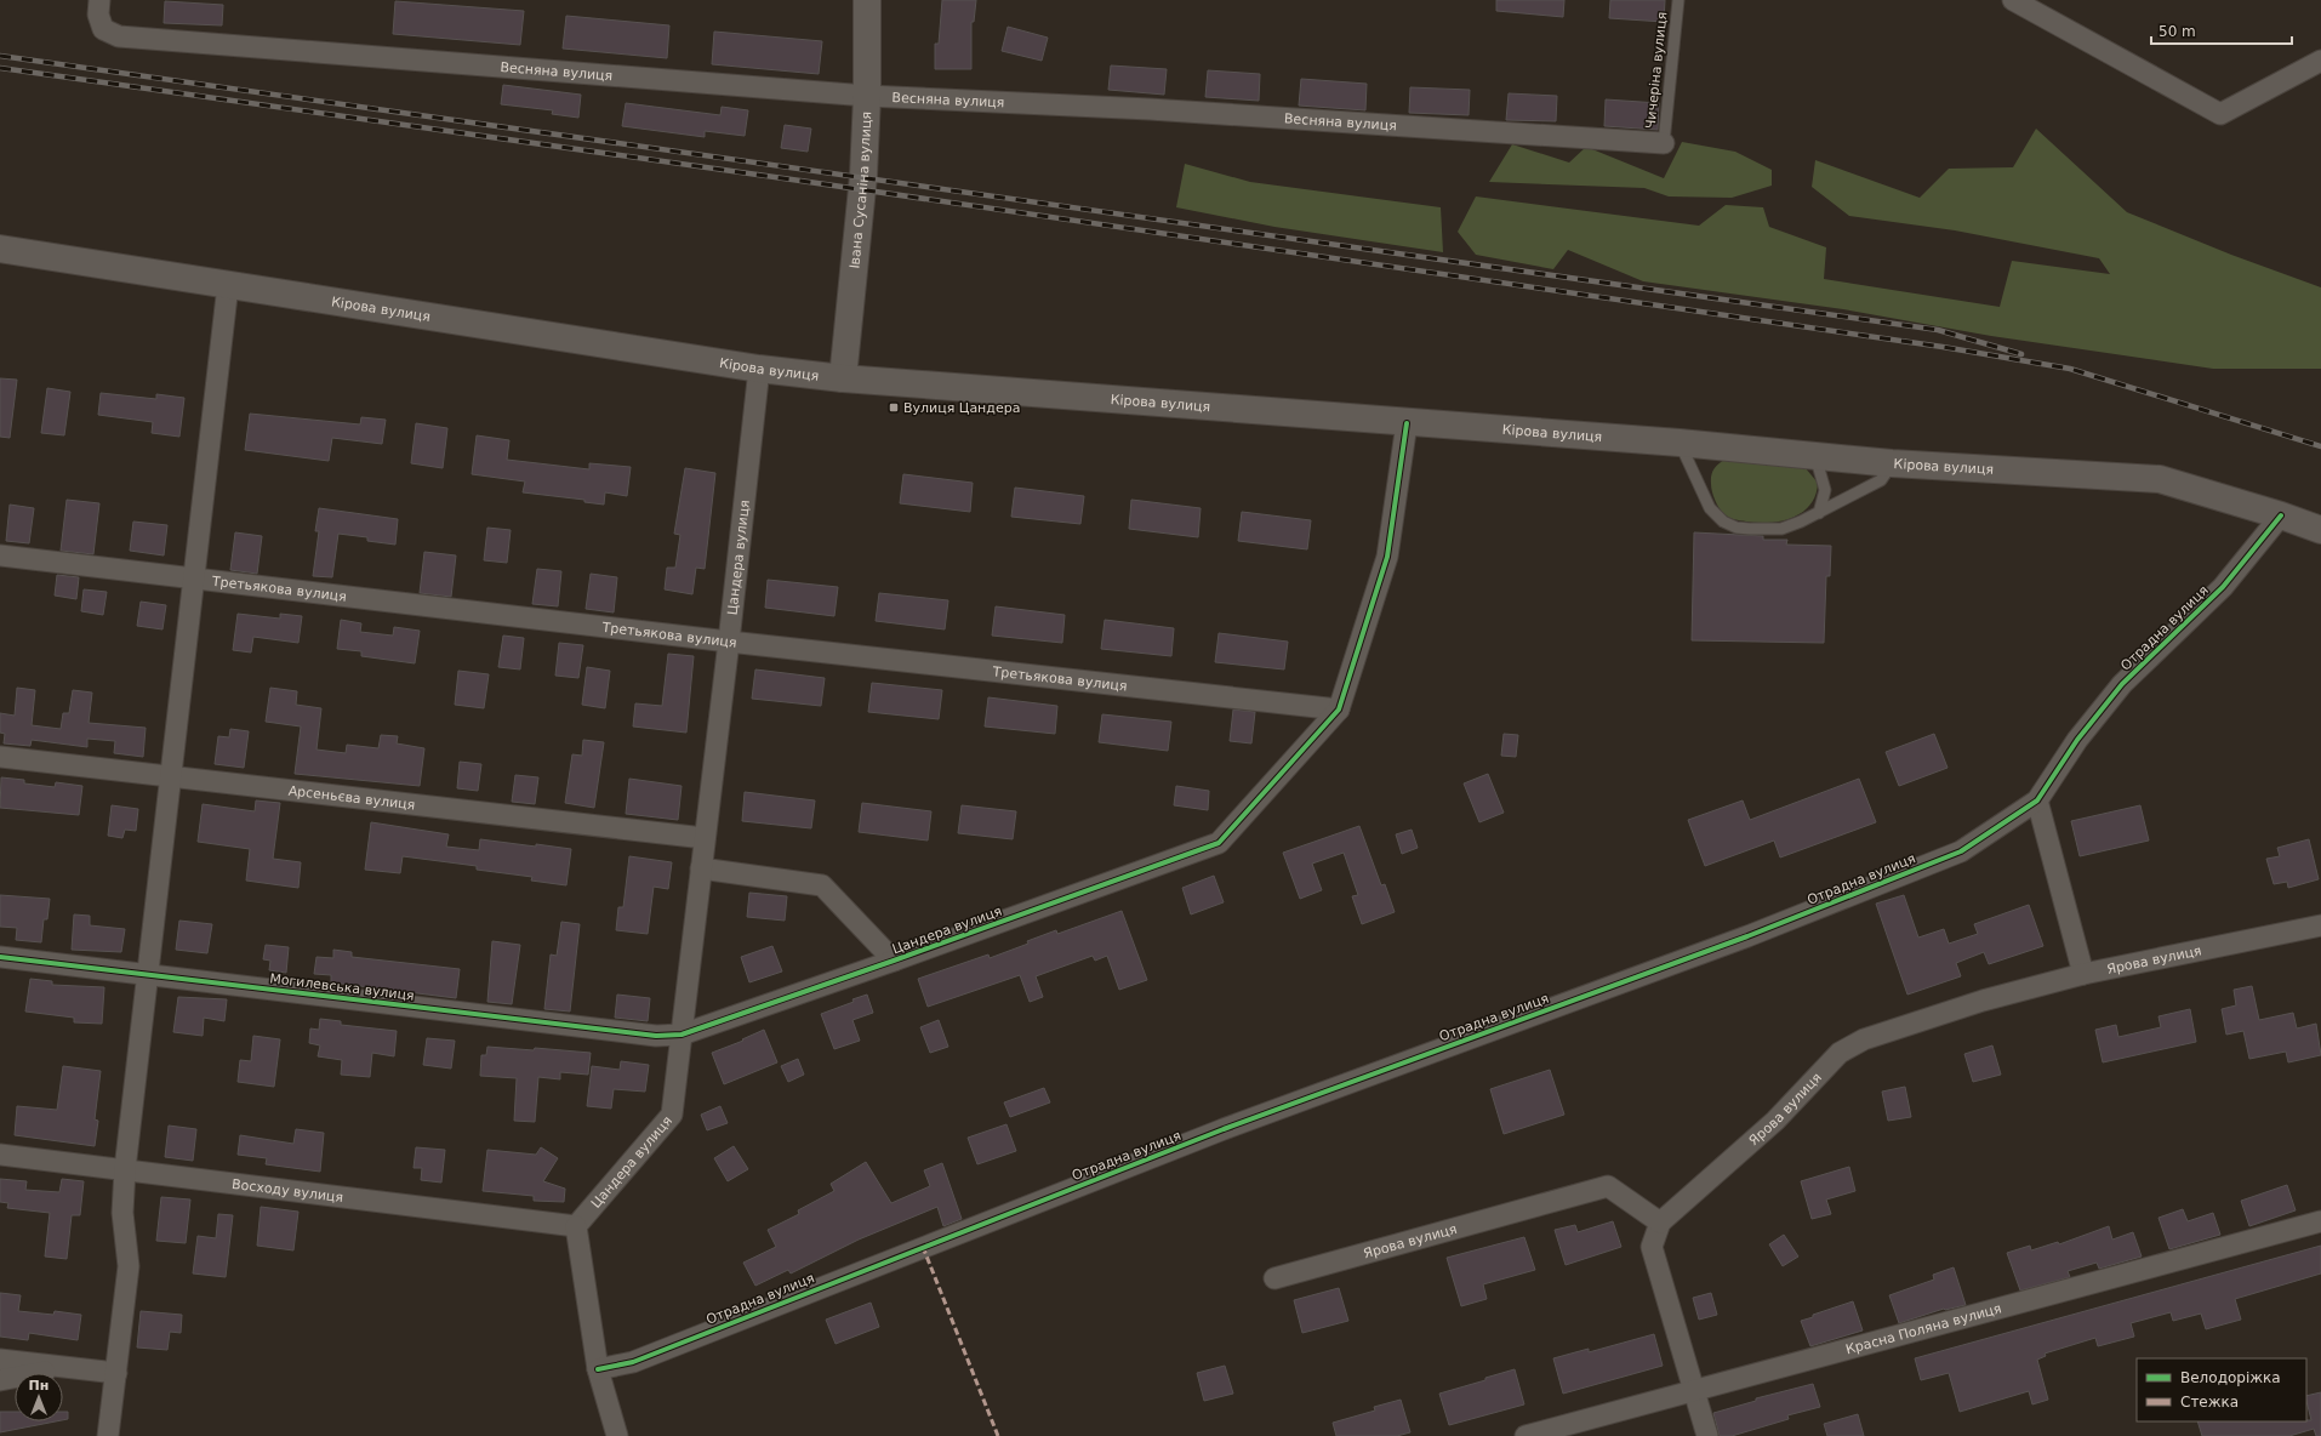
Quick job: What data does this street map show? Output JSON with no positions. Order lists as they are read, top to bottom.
{
  "streets": {
    "main road": ["Івана Сусаніна вулиця", "Кірова вулиця"],
    "street": [
      "Весняна вулиця",
      "Цандера вулиця",
      "Третьякова вулиця",
      "Отрадна вулиця",
      "Арсеньєва вулиця",
      "Ярова вулиця",
      "Могилевська вулиця",
      "Восходу вулиця",
      "Красна Поляна вулиця"
    ],
    "lane": ["Чичеріна вулиця"]
  },
  "crossings": [
    ["Чичеріна вулиця", "Весняна вулиця"],
    ["Весняна вулиця", "Івана Сусаніна вулиця"],
    ["Івана Сусаніна вулиця", "Кірова вулиця"],
    ["Кірова вулиця", "Цандера вулиця"],
    ["Кірова вулиця", "Отрадна вулиця"],
    ["Цандера вулиця", "Третьякова вулиця"],
    ["Цандера вулиця", "Арсеньєва вулиця"],
    ["Цандера вулиця", "Могилевська вулиця"],
    ["Цандера вулиця", "Восходу вулиця"]
  ],
  "places": {
    "transit": ["Вулиця Цандера"]
  },
  "legend": ["Велодоріжка", "Стежка"],
  "scale_bar": "50 m",
  "north": "top"
}
